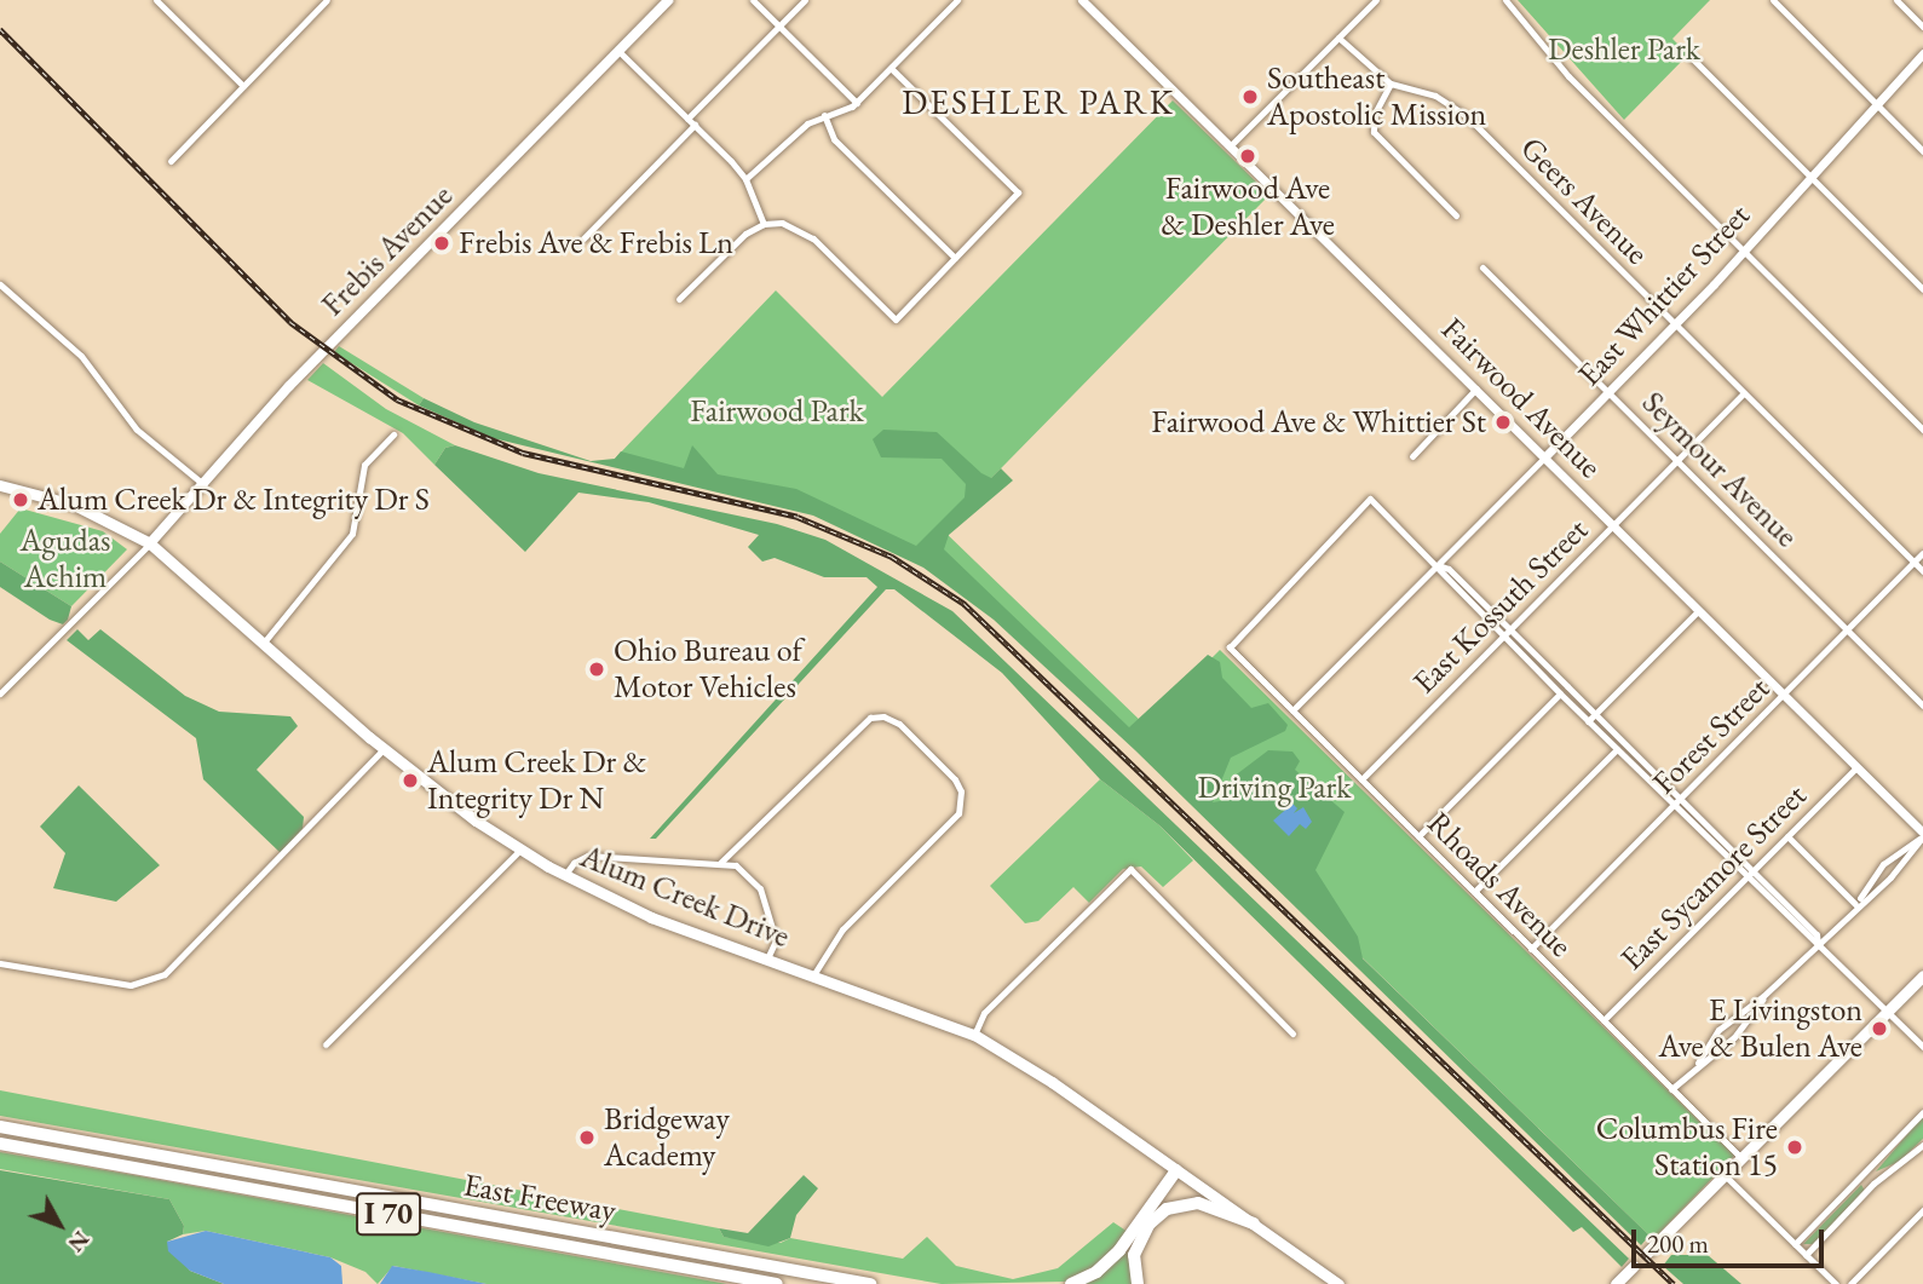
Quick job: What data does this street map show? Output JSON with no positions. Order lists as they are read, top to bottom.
{
  "streets": {
    "highway": ["East Freeway", "I 70"],
    "main road": ["Frebis Avenue", "Alum Creek Drive"],
    "street": [
      "Geers Avenue",
      "East Whittier Street",
      "Fairwood Avenue",
      "Seymour Avenue",
      "East Kossuth Street",
      "Forest Street",
      "East Sycamore Street",
      "Rhoads Avenue"
    ]
  },
  "crossings": [
    ["Geers Avenue", "East Whittier Street"],
    ["Geers Avenue", "East Kossuth Street"],
    ["Geers Avenue", "Forest Street"],
    ["Frebis Avenue", "Alum Creek Drive"],
    ["East Whittier Street", "Fairwood Avenue"],
    ["East Whittier Street", "Seymour Avenue"],
    ["East Whittier Street", "Rhoads Avenue"],
    ["Fairwood Avenue", "East Kossuth Street"],
    ["Fairwood Avenue", "Forest Street"],
    ["Fairwood Avenue", "East Sycamore Street"],
    ["Seymour Avenue", "East Kossuth Street"],
    ["Seymour Avenue", "Forest Street"],
    ["East Kossuth Street", "Rhoads Avenue"],
    ["Forest Street", "Rhoads Avenue"],
    ["East Sycamore Street", "Rhoads Avenue"]
  ],
  "districts": ["DESHLER PARK"],
  "parks": [
    "Deshler Park",
    "Fairwood Park",
    "Agudas Achim",
    "Driving Park"
  ],
  "places": [
    "Southeast Apostolic Mission",
    "Fairwood Ave & Deshler Ave",
    "Frebis Ave & Frebis Ln",
    "Fairwood Ave & Whittier St",
    "Alum Creek Dr & Integrity Dr S",
    "Ohio Bureau of Motor Vehicles",
    "Alum Creek Dr & Integrity Dr N",
    "E Livingston Ave & Bulen Ave",
    "Bridgeway Academy",
    "Columbus Fire Station 15"
  ],
  "scale_bar": "200 m",
  "north": "bottom right"
}
